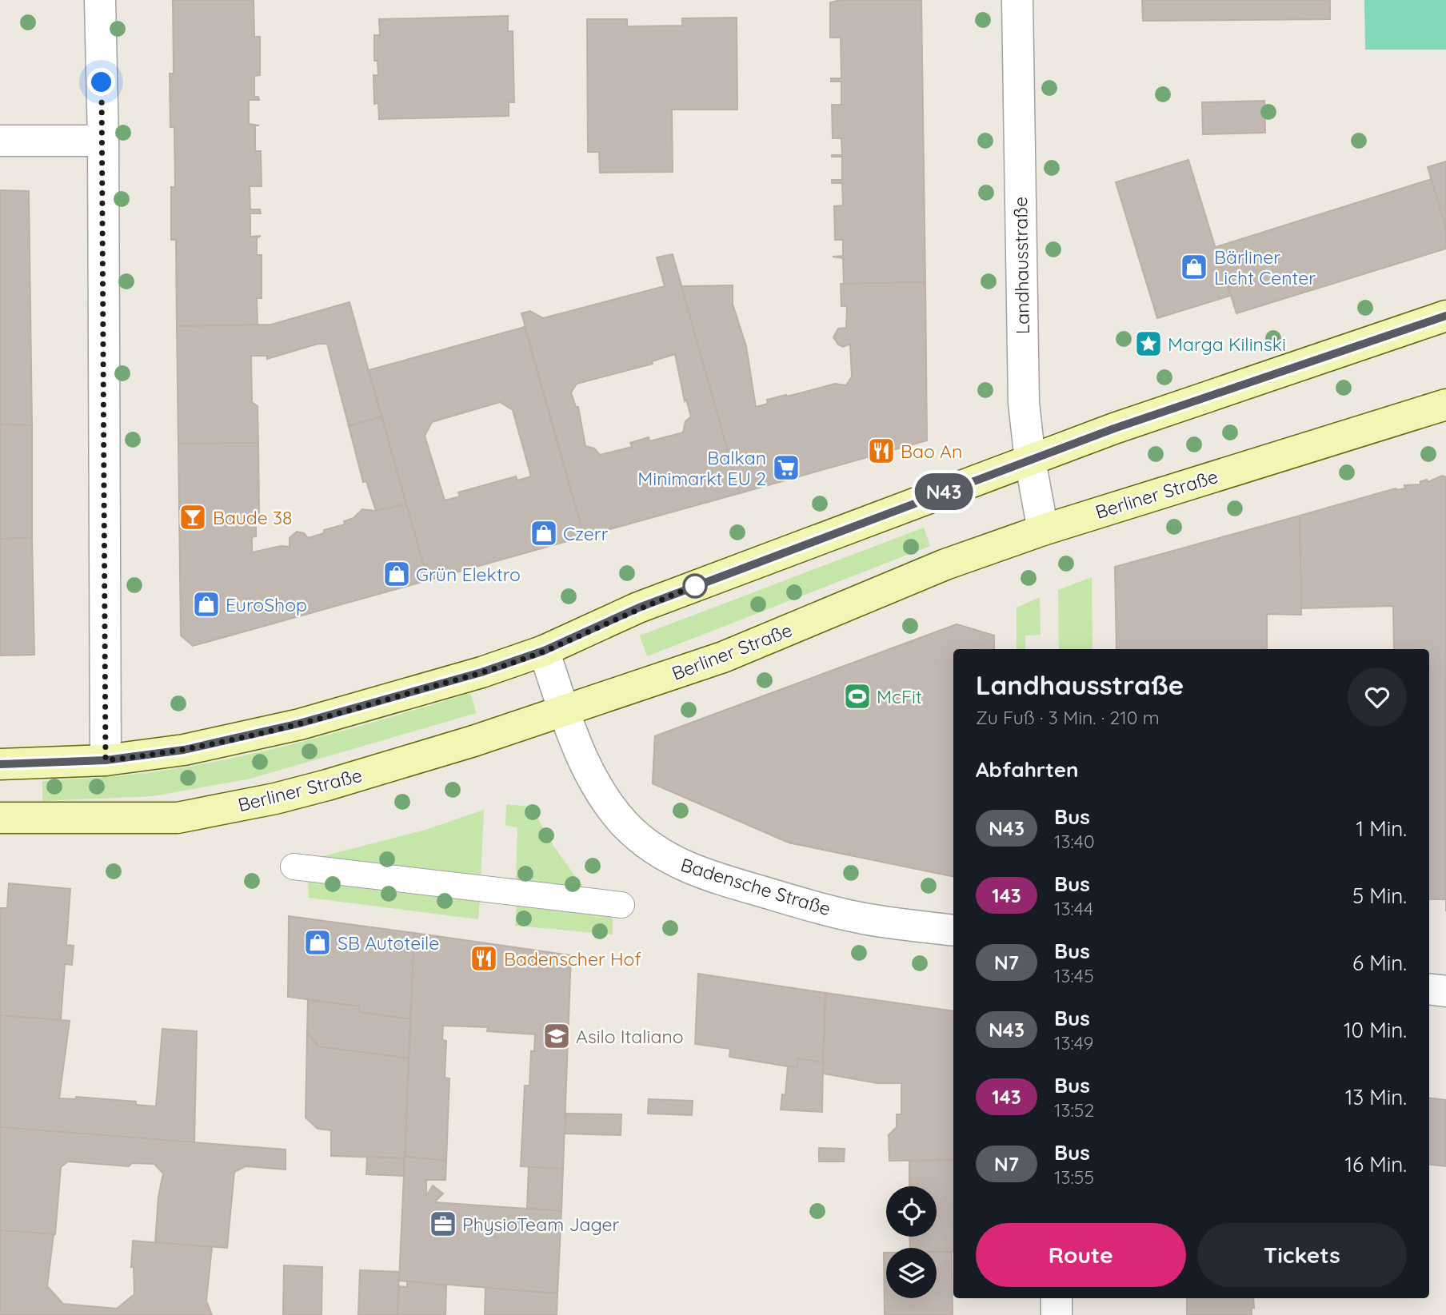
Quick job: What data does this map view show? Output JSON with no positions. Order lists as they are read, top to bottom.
{
  "streets": {
    "main road": ["Berliner Straße"],
    "street": ["Landhausstraße", "Badensche Straße"]
  },
  "crossings": [
    ["Landhausstraße", "Berliner Straße"],
    ["Berliner Straße", "Badensche Straße"]
  ],
  "places": {
    "shop": [
      "Bärliner Licht Center",
      "Czerr",
      "Grün Elektro",
      "EuroShop",
      "SB Autoteile"
    ],
    "place": ["Marga Kilinski"],
    "restaurant": ["Bao An", "Badenscher Hof"],
    "supermarket": ["Balkan Minimarkt EU 2"],
    "bar": ["Baude 38"],
    "sports": ["McFit"],
    "school or university": ["Asilo Italiano"],
    "office": ["PhysioTeam Jager"]
  },
  "lines": ["bus line N43"],
  "page": {
    "on_map": "N43",
    "heading": [
      ["Landhausstraße", "Zu Fuß · 3 Min. · 210 m"],
      "Abfahrten"
    ],
    "list": [
      {
        "mark": "N43",
        "name": "Bus",
        "note": "13:40",
        "value": "1 Min."
      },
      {
        "mark": "143",
        "name": "Bus",
        "note": "13:44",
        "value": "5 Min."
      },
      {
        "mark": "N7",
        "name": "Bus",
        "note": "13:45",
        "value": "6 Min."
      },
      {
        "mark": "N43",
        "name": "Bus",
        "note": "13:49",
        "value": "10 Min."
      },
      {
        "mark": "143",
        "name": "Bus",
        "note": "13:52",
        "value": "13 Min."
      },
      {
        "mark": "N7",
        "name": "Bus",
        "note": "13:55",
        "value": "16 Min."
      }
    ],
    "buttons": ["Route", "Tickets"]
  }
}
